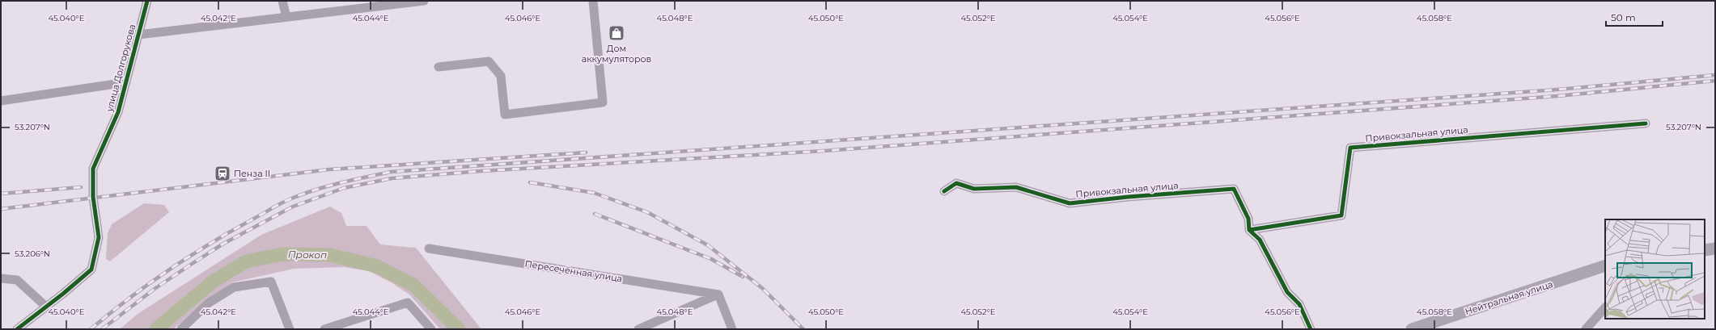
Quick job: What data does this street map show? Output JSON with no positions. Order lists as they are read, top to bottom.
{
  "streets": {
    "main road": ["Нейтральная улица"],
    "street": ["улица Долгорукова", "Привокзальная улица", "Пересечённая улица"]
  },
  "water": ["Прокоп"],
  "places": {
    "shop": ["Дом аккумуляторов"],
    "station": ["Пенза II"]
  },
  "scale_bar": "50 m",
  "coordinates": [
    "45.040°E",
    "45.042°E",
    "45.044°E",
    "45.046°E",
    "45.048°E",
    "45.050°E",
    "45.052°E",
    "45.054°E",
    "45.056°E",
    "45.058°E",
    "53.207°N",
    "53.206°N"
  ]
}
